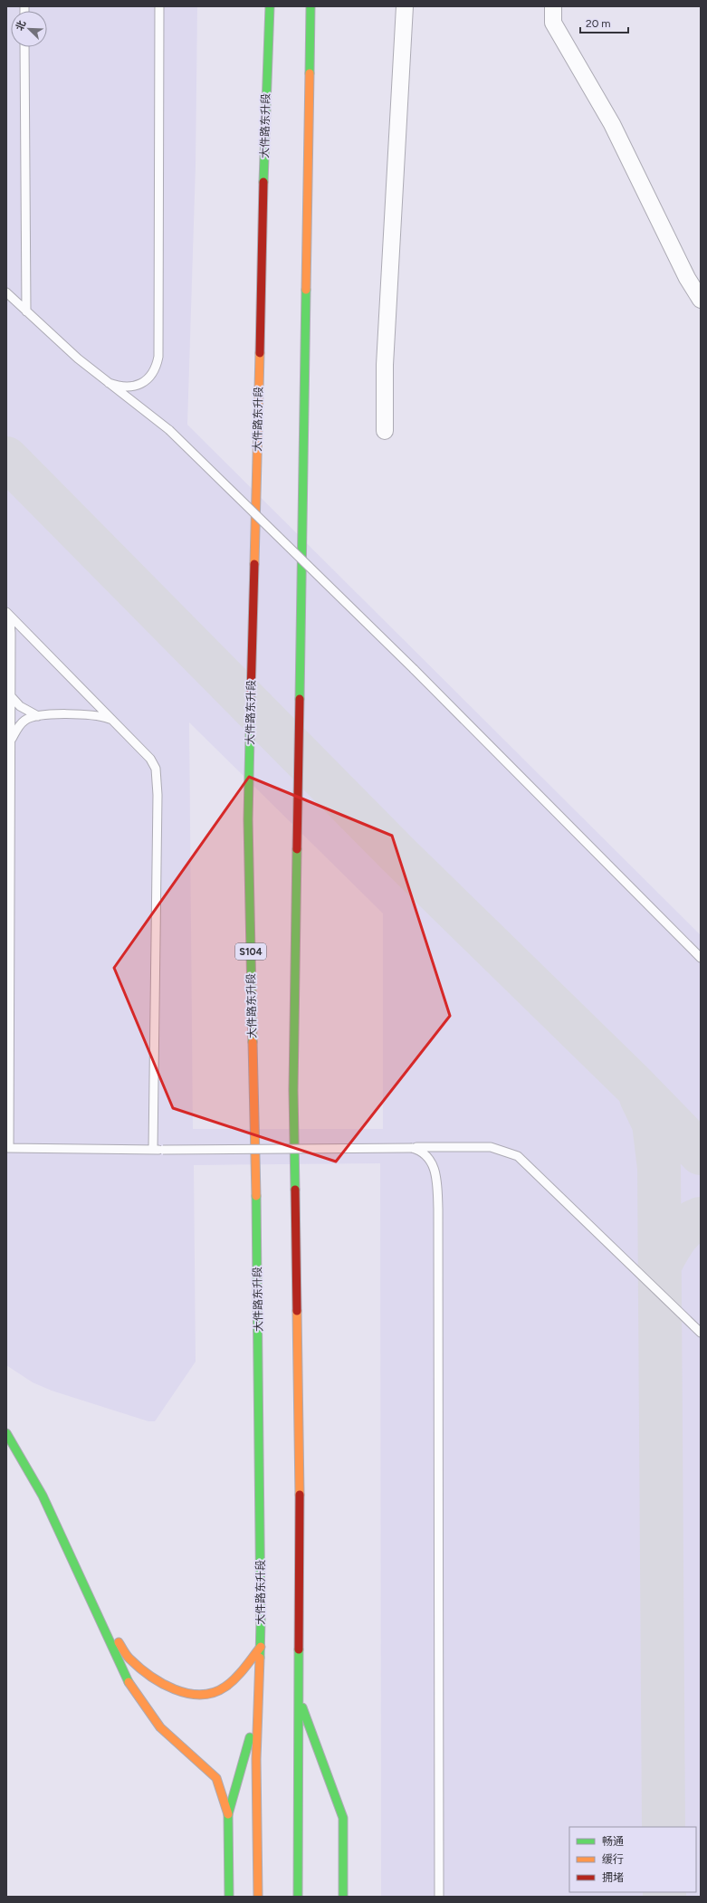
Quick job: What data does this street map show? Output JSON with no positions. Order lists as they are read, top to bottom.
{
  "streets": {
    "main road": ["大件路东升段", "S104"]
  },
  "legend": ["畅通", "缓行", "拥堵"],
  "scale_bar": "20 m",
  "north": "top left"
}
